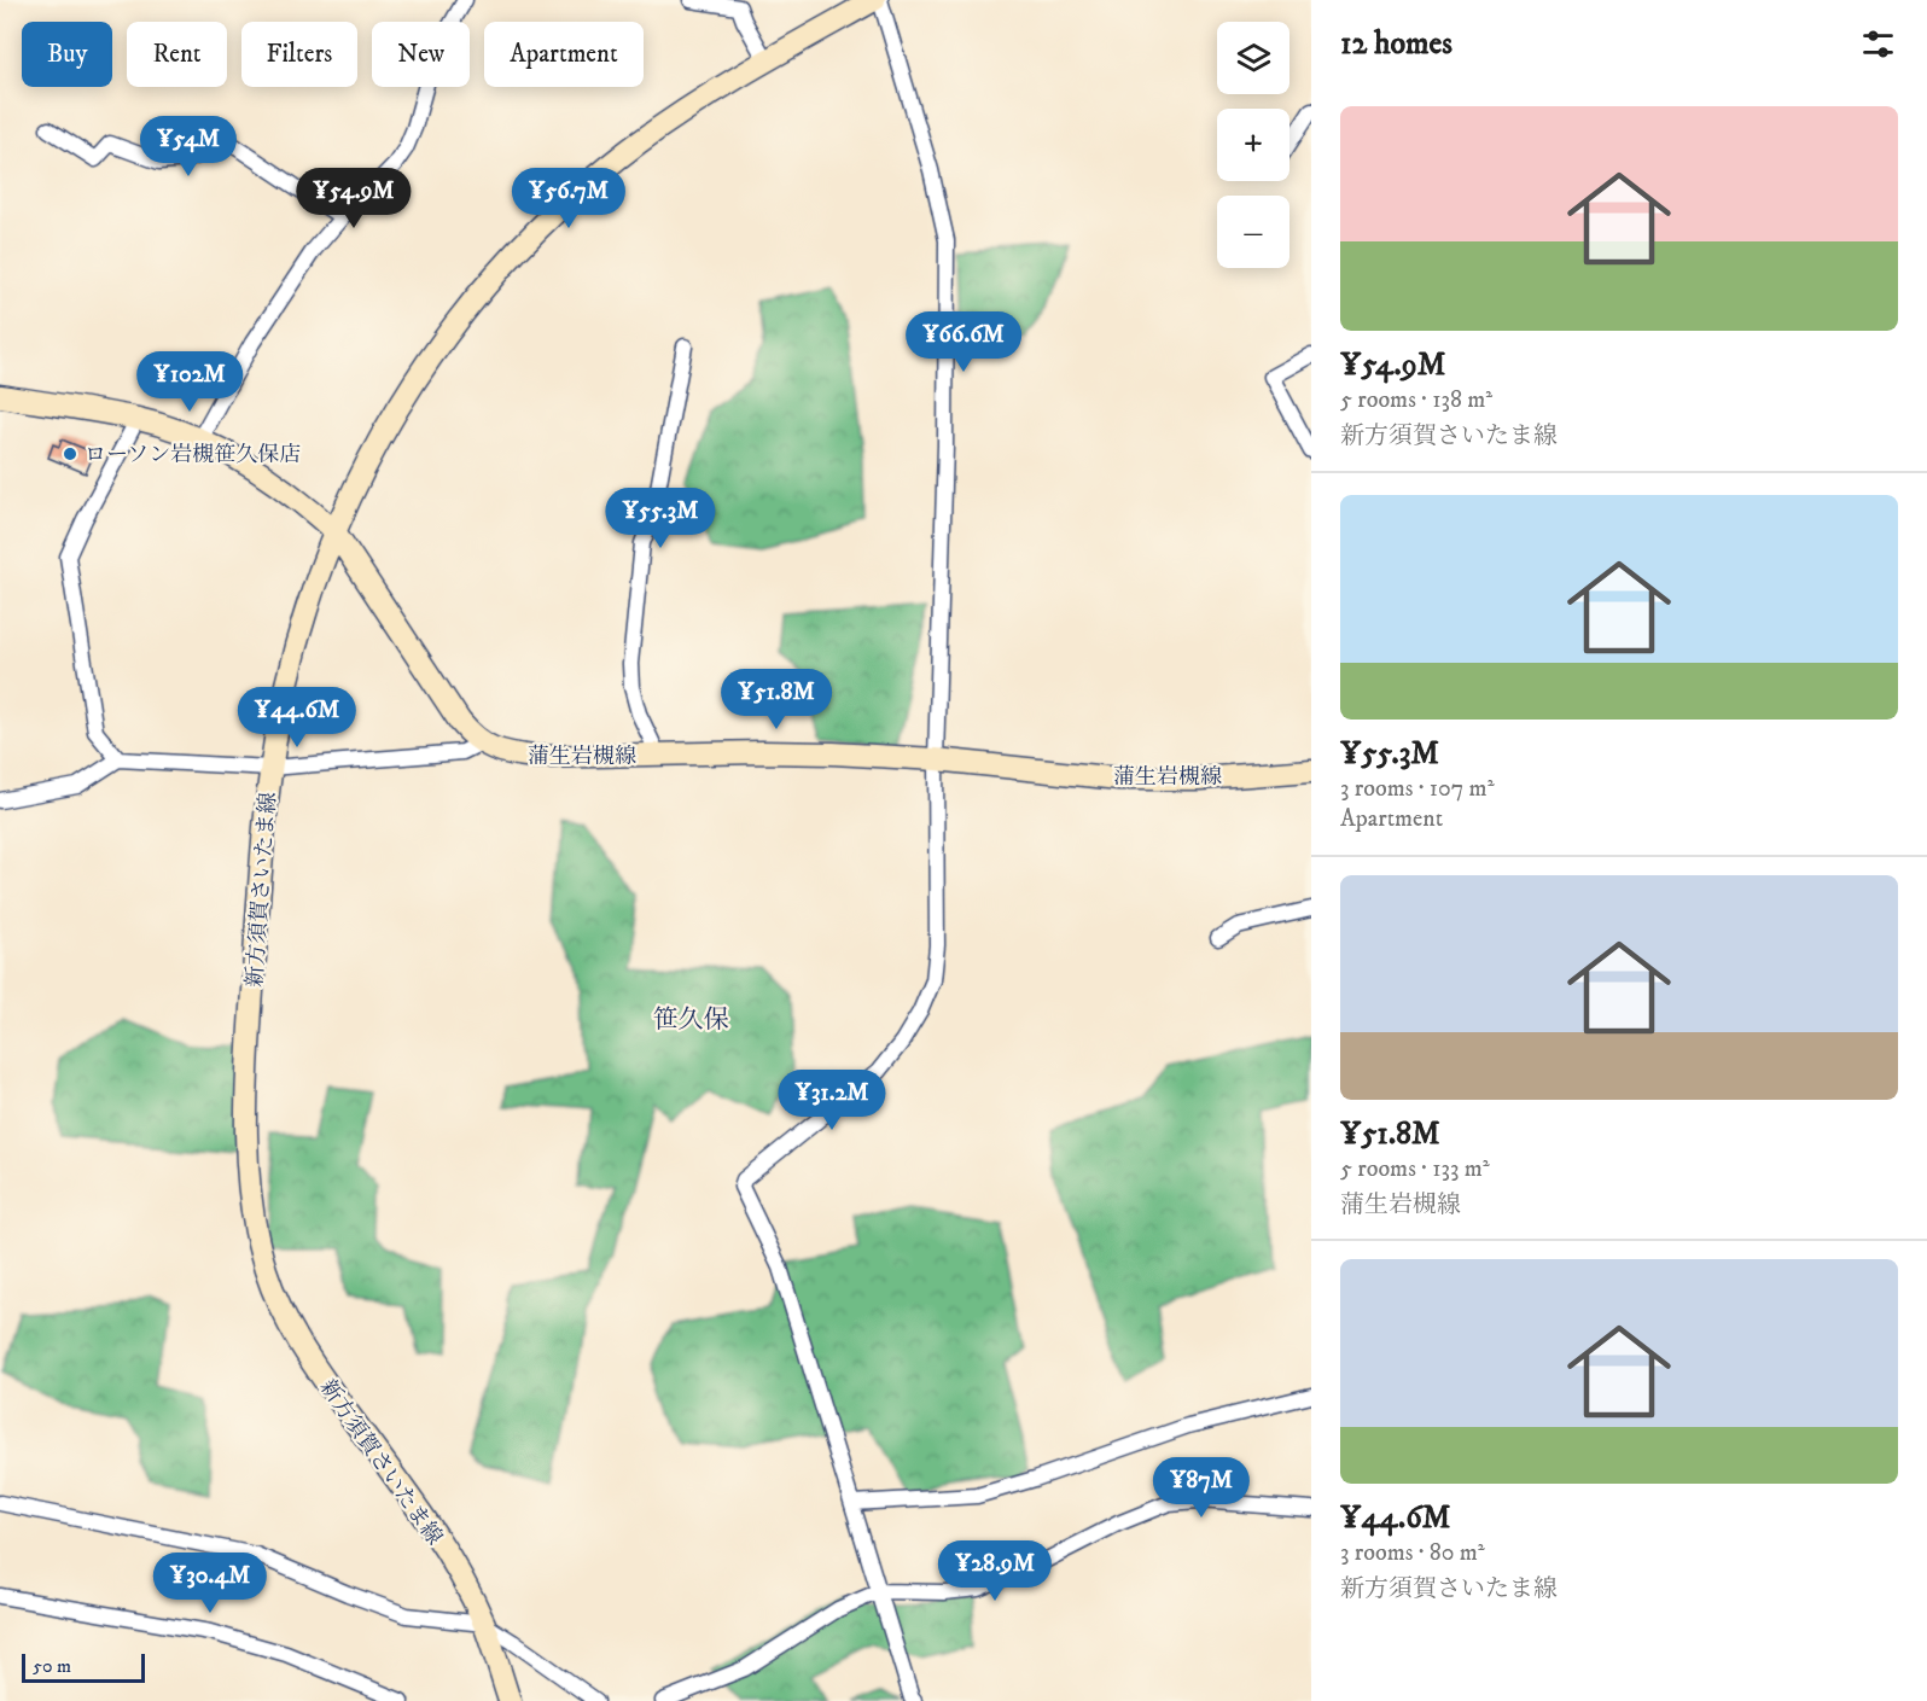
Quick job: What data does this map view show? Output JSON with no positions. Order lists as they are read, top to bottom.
{
  "streets": {
    "main road": ["蒲生岩槻線", "新方須賀さいたま線"]
  },
  "crossings": [
    ["蒲生岩槻線", "新方須賀さいたま線"]
  ],
  "districts": ["笹久保"],
  "places": ["ローソン岩槻笹久保店"],
  "scale_bar": "50 m",
  "page": {
    "heading": "12 homes",
    "map_buttons": ["+", "−"],
    "chip": [
      "Buy",
      "Rent",
      "Filters",
      "New",
      "Apartment"
    ],
    "list": [
      {
        "name": "¥54.9M",
        "note": "5 rooms · 138 m² · 新方須賀さいたま線"
      },
      {
        "name": "¥55.3M",
        "note": "3 rooms · 107 m² · Apartment"
      },
      {
        "name": "¥51.8M",
        "note": "5 rooms · 133 m² · 蒲生岩槻線"
      },
      {
        "name": "¥44.6M",
        "note": "3 rooms · 80 m² · 新方須賀さいたま線"
      }
    ],
    "price": [
      "¥54M",
      "¥54.9M",
      "¥56.7M",
      "¥66.6M",
      "¥102M",
      "¥55.3M",
      "¥51.8M",
      "¥44.6M",
      "¥31.2M",
      "¥87M",
      "¥28.9M",
      "¥30.4M"
    ],
    "scale": "50 m"
  }
}
